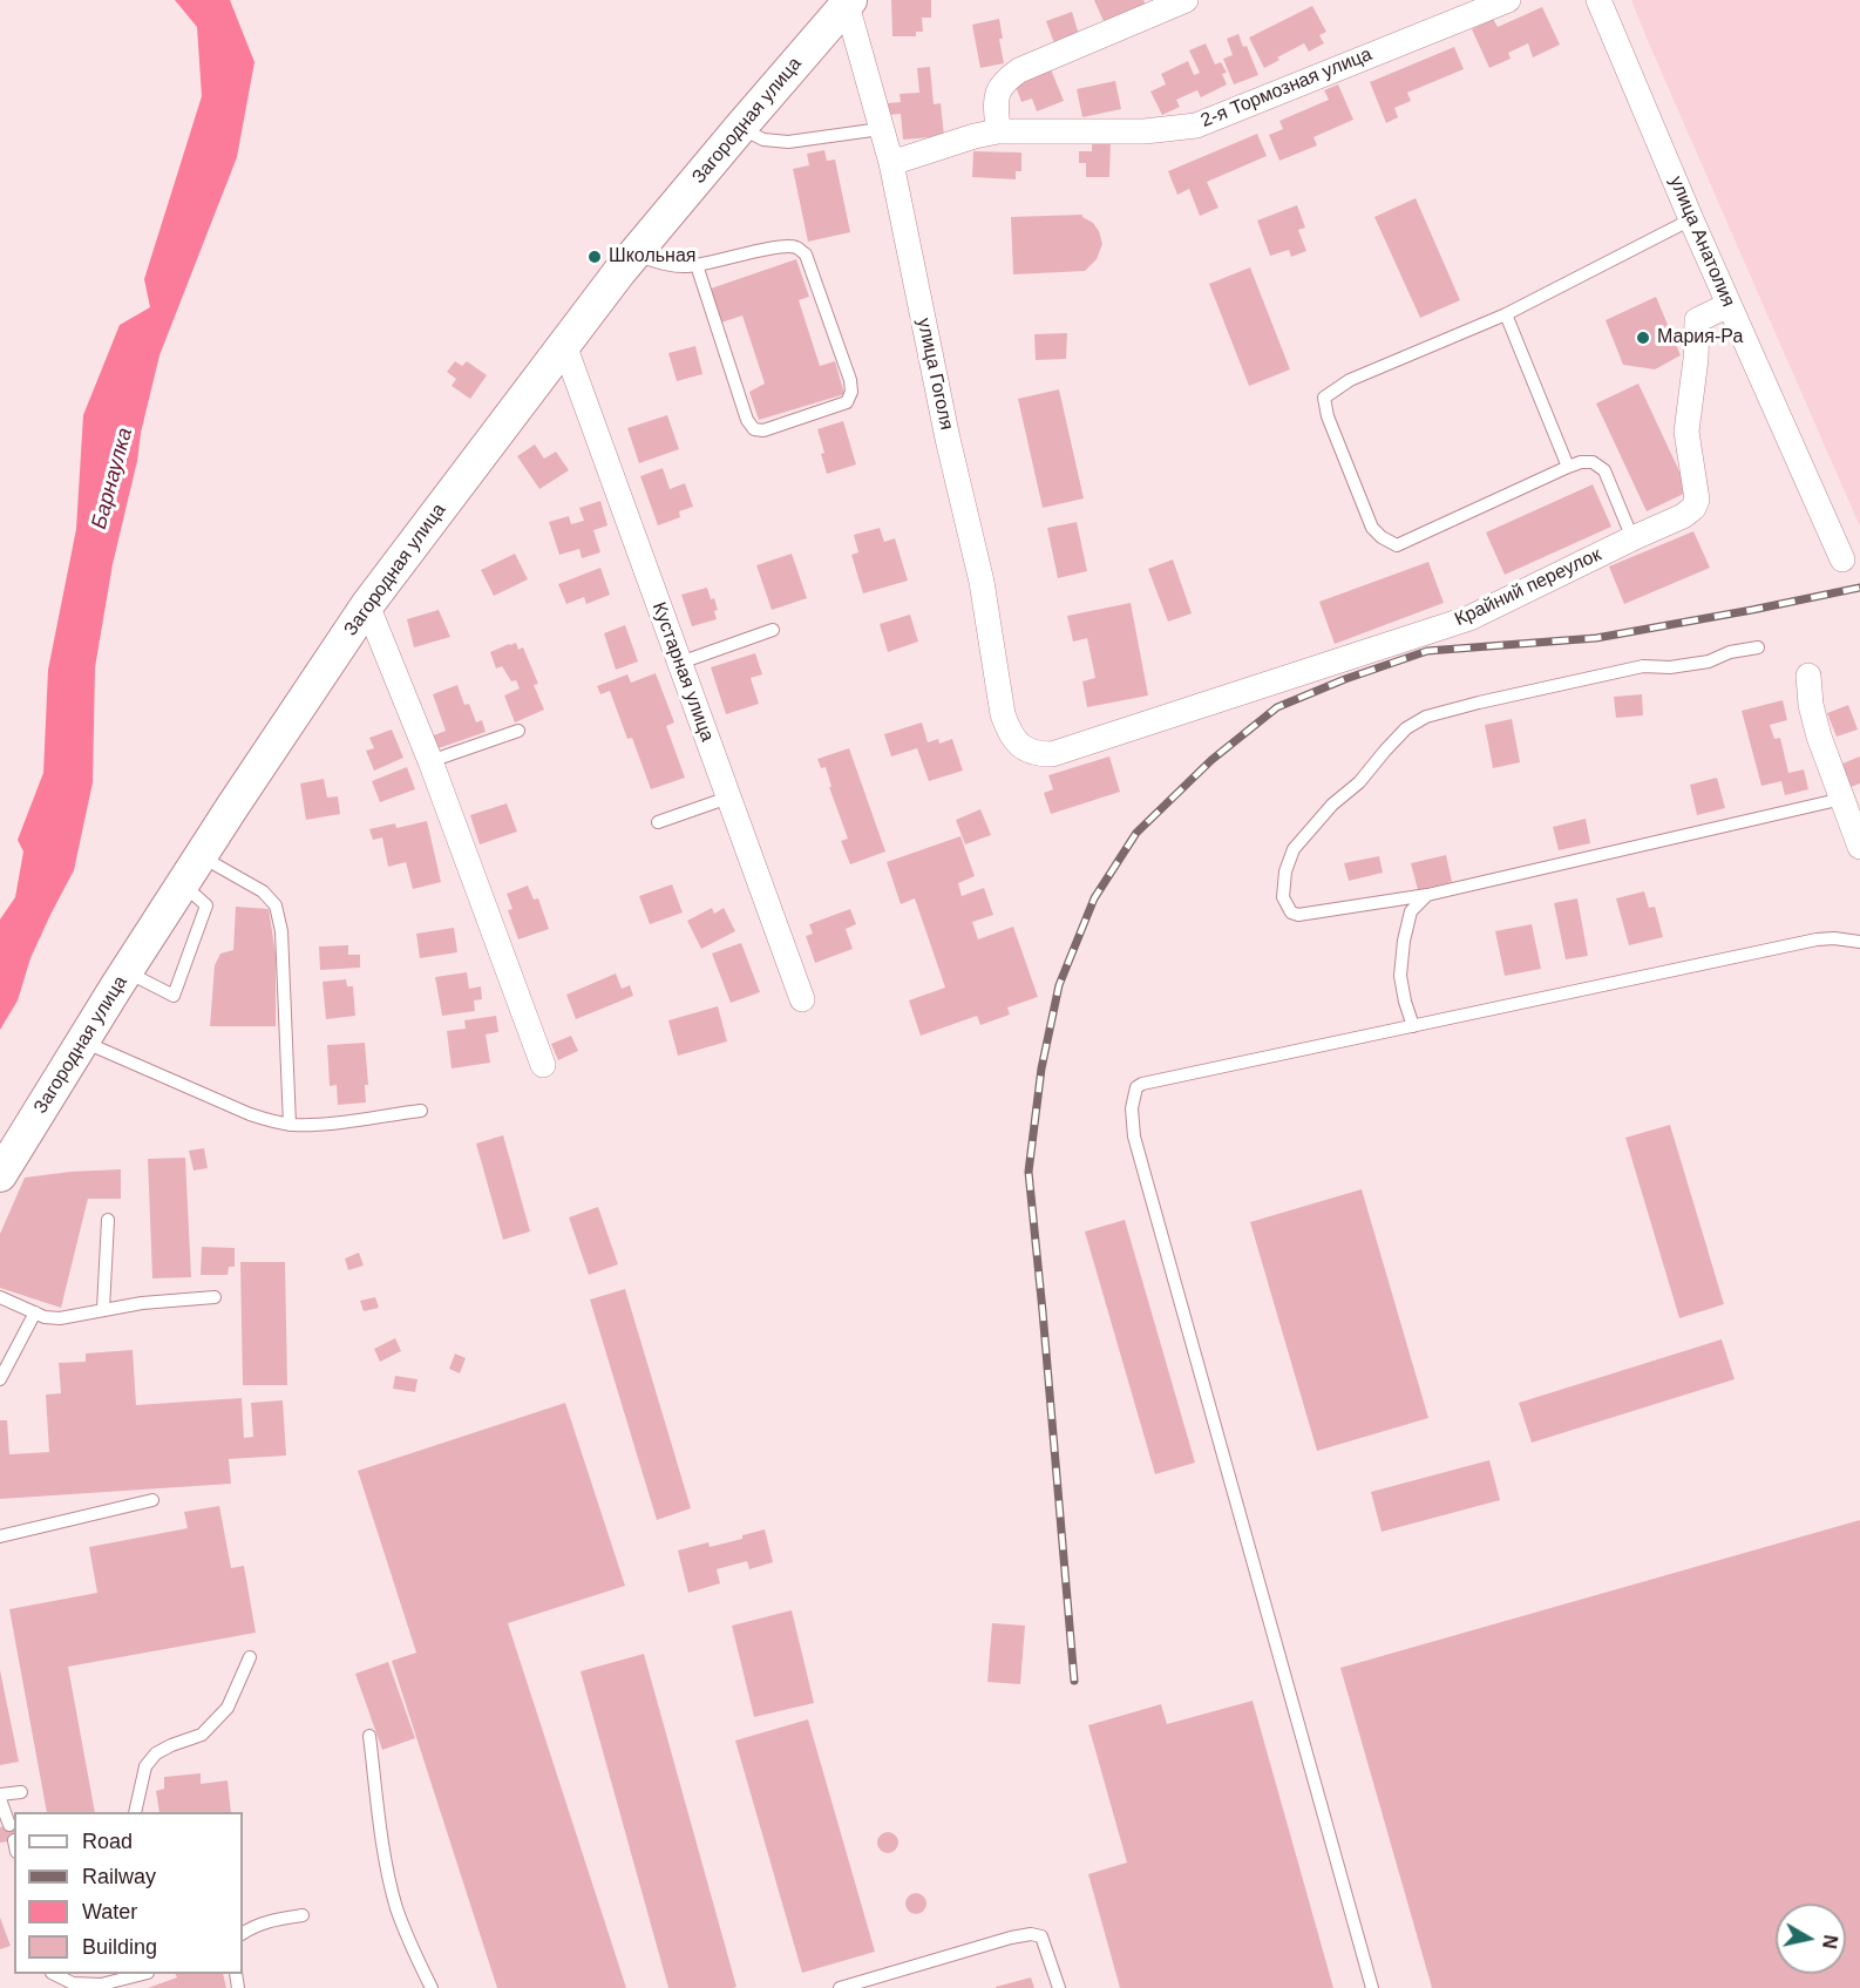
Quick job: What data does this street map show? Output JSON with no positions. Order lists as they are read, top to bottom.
{
  "streets": {
    "main road": ["Загородная улица"],
    "street": [
      "2-я Тормозная улица",
      "улица Анатолия",
      "улица Гоголя",
      "Крайний переулок",
      "Кустарная улица"
    ]
  },
  "crossings": [
    ["2-я Тормозная улица", "улица Гоголя"],
    ["Загородная улица", "улица Гоголя"],
    ["Загородная улица", "Кустарная улица"],
    ["улица Анатолия", "Крайний переулок"],
    ["улица Гоголя", "Крайний переулок"]
  ],
  "water": ["Барнаулка"],
  "places": ["Школьная", "Мария-Ра"],
  "legend": [
    "Road",
    "Railway",
    "Water",
    "Building"
  ],
  "north": "right"
}
